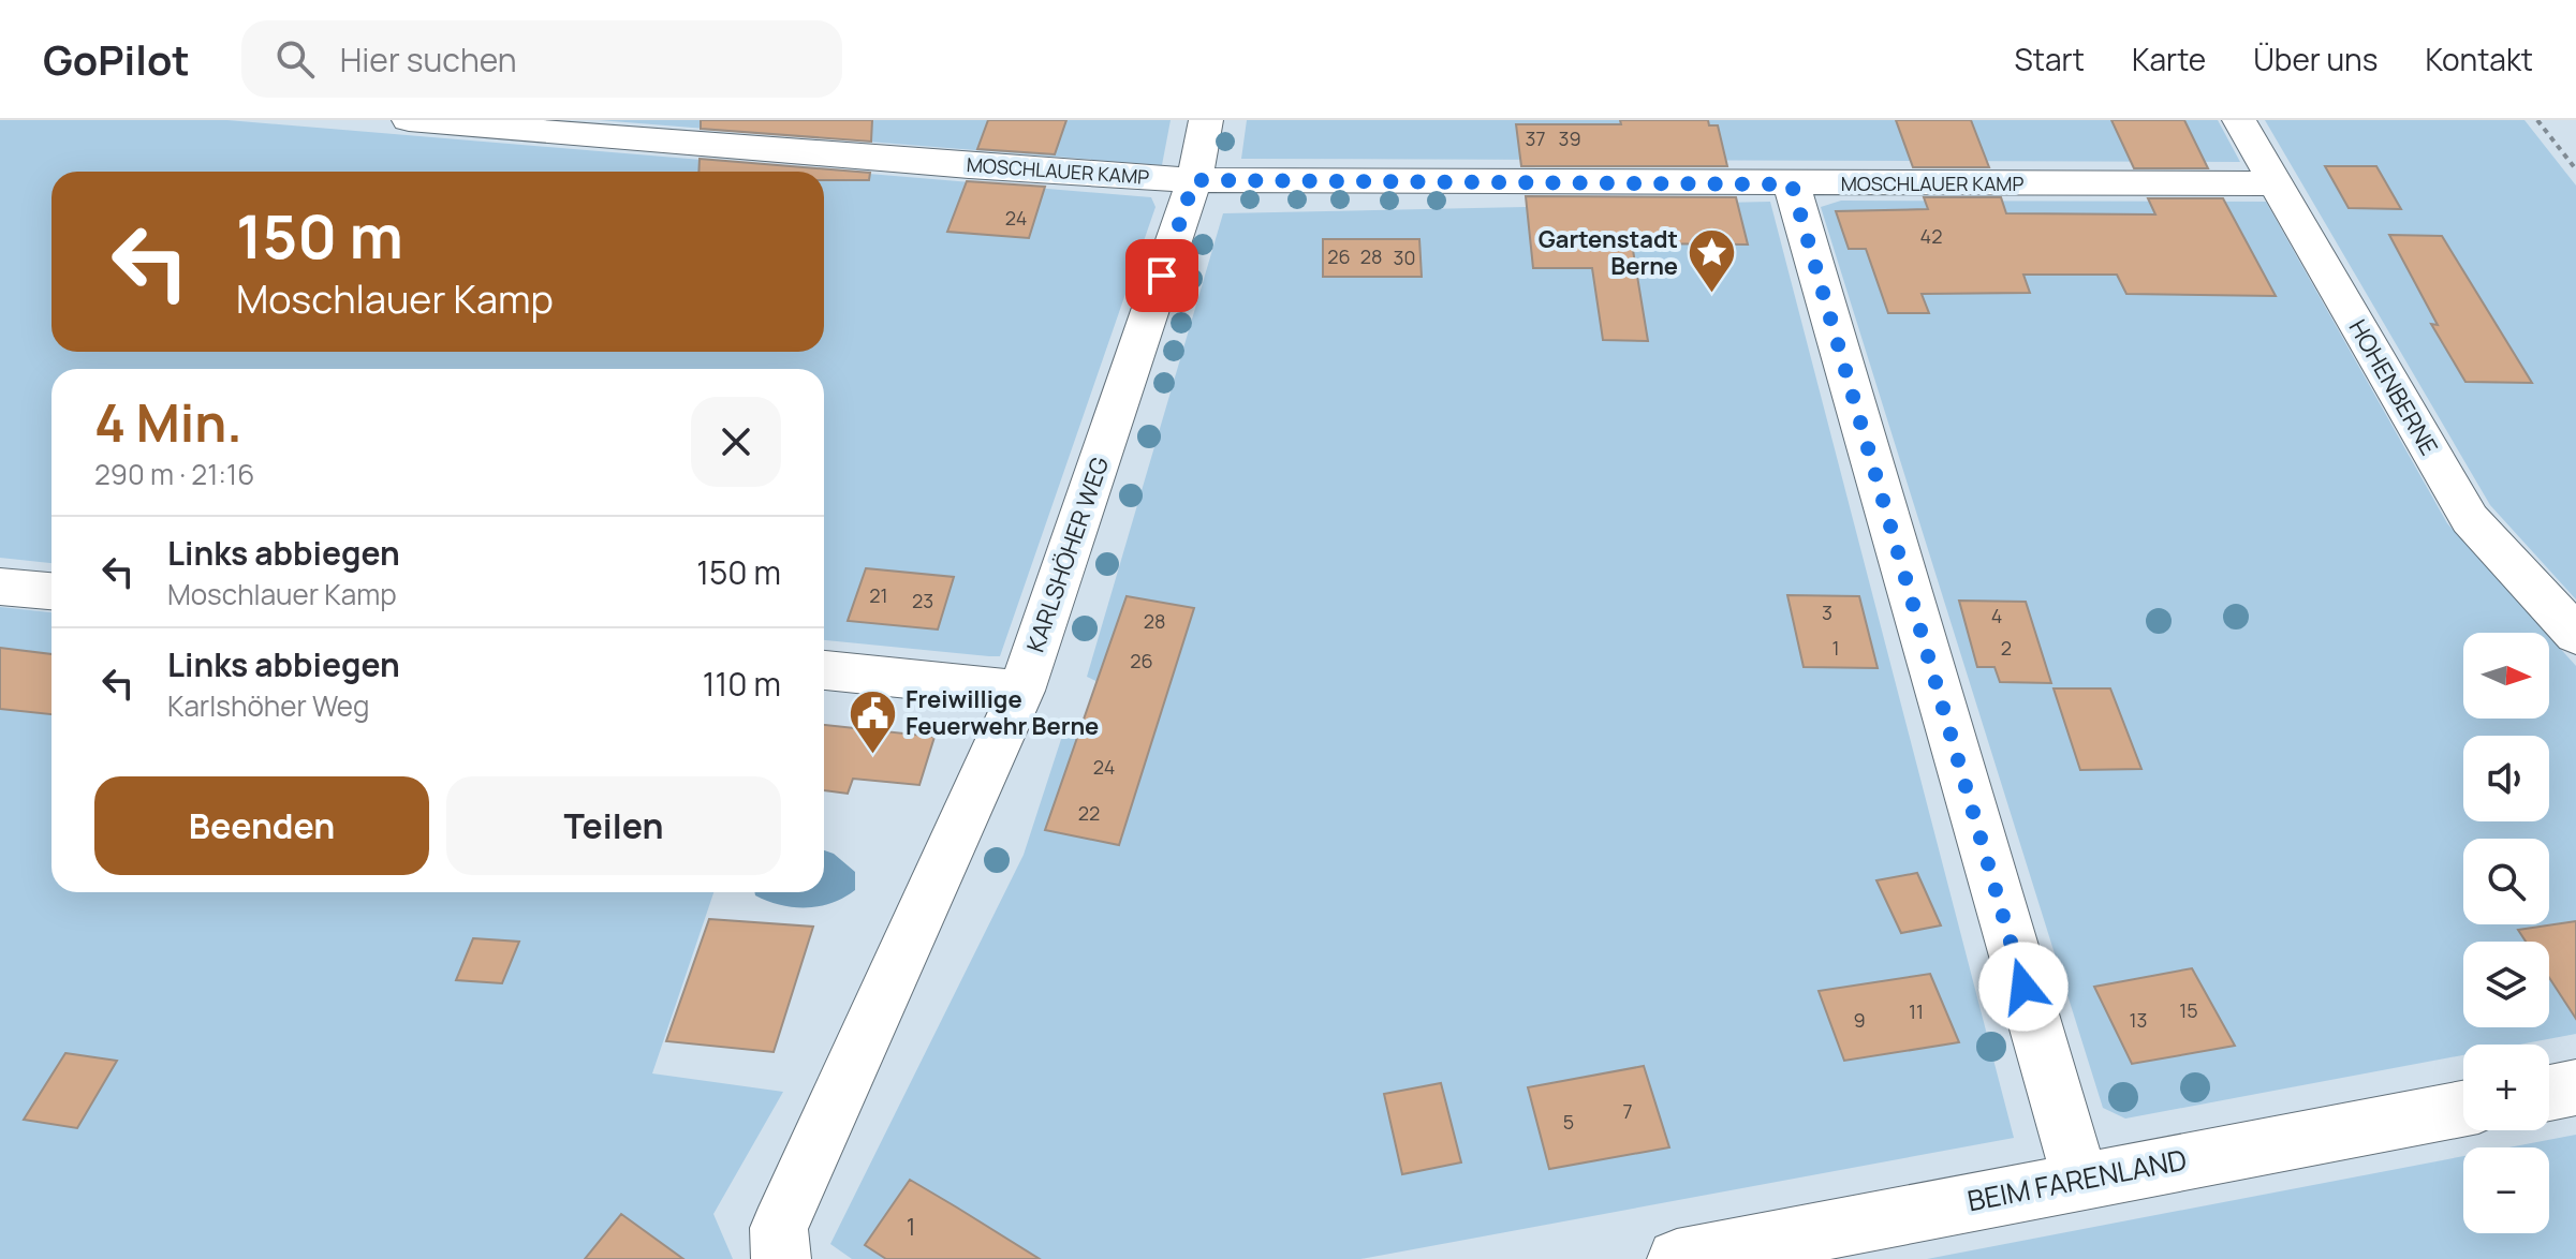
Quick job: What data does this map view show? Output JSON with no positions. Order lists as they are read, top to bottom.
{
  "streets": {
    "street": [
      "MOSCHLAUER KAMP",
      "HOHENBERNE",
      "KARLSHÖHER WEG",
      "BEIM FARENLAND"
    ]
  },
  "crossings": [
    ["MOSCHLAUER KAMP", "HOHENBERNE"],
    ["MOSCHLAUER KAMP", "KARLSHÖHER WEG"]
  ],
  "places": {
    "place": ["Gartenstadt Berne"],
    "public building": ["Freiwillige Feuerwehr Berne"]
  },
  "house_numbers": [
    "37",
    "39",
    "24",
    "42",
    "26",
    "28",
    "30",
    "21",
    "23",
    "3",
    "4",
    "28",
    "1",
    "2",
    "26",
    "24",
    "22",
    "15",
    "11",
    "9",
    "13",
    "7",
    "5",
    "1"
  ],
  "north": "right",
  "page": {
    "header": "GoPilot",
    "search": "Hier suchen",
    "nav": [
      "Start",
      "Karte",
      "Über uns",
      "Kontakt"
    ],
    "turn": ["150 m", "Moschlauer Kamp"],
    "heading": ["4 Min.", "290 m · 21:16"],
    "list": [
      {
        "name": "Links abbiegen",
        "note": "Moschlauer Kamp",
        "value": "150 m"
      },
      {
        "name": "Links abbiegen",
        "note": "Karlshöher Weg",
        "value": "110 m"
      }
    ],
    "map_buttons": ["+", "−"],
    "buttons": ["Beenden", "Teilen"]
  }
}
